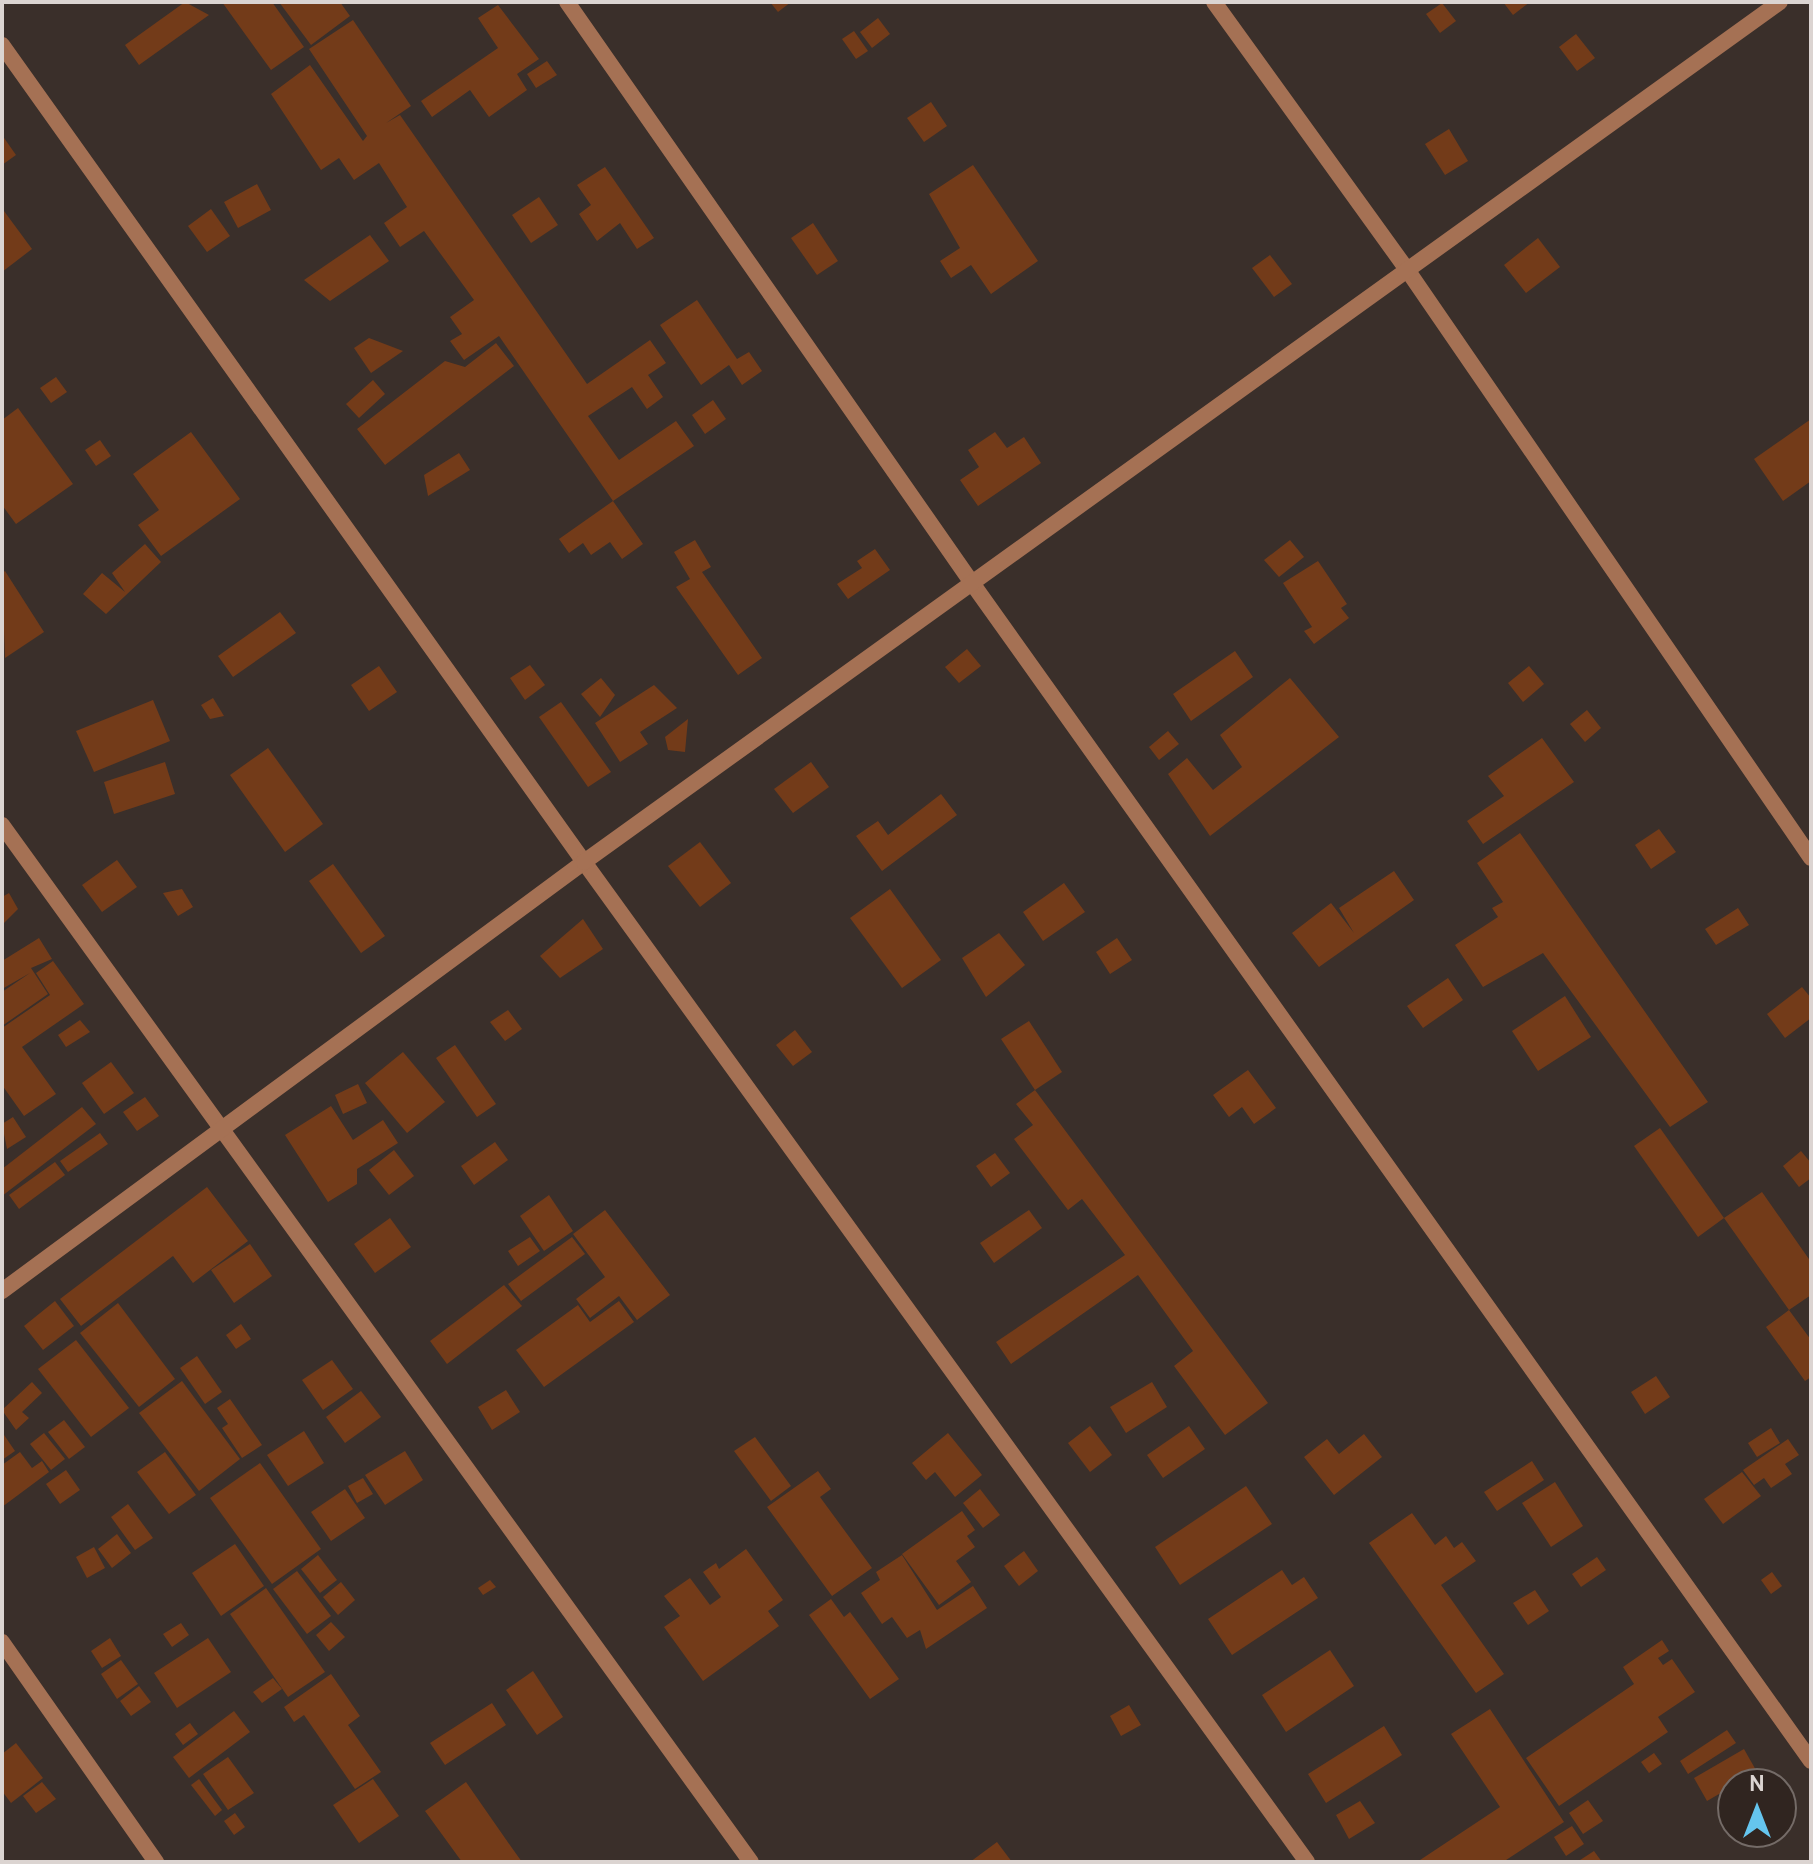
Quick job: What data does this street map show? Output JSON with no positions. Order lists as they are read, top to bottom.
{
  "north": "top"
}
